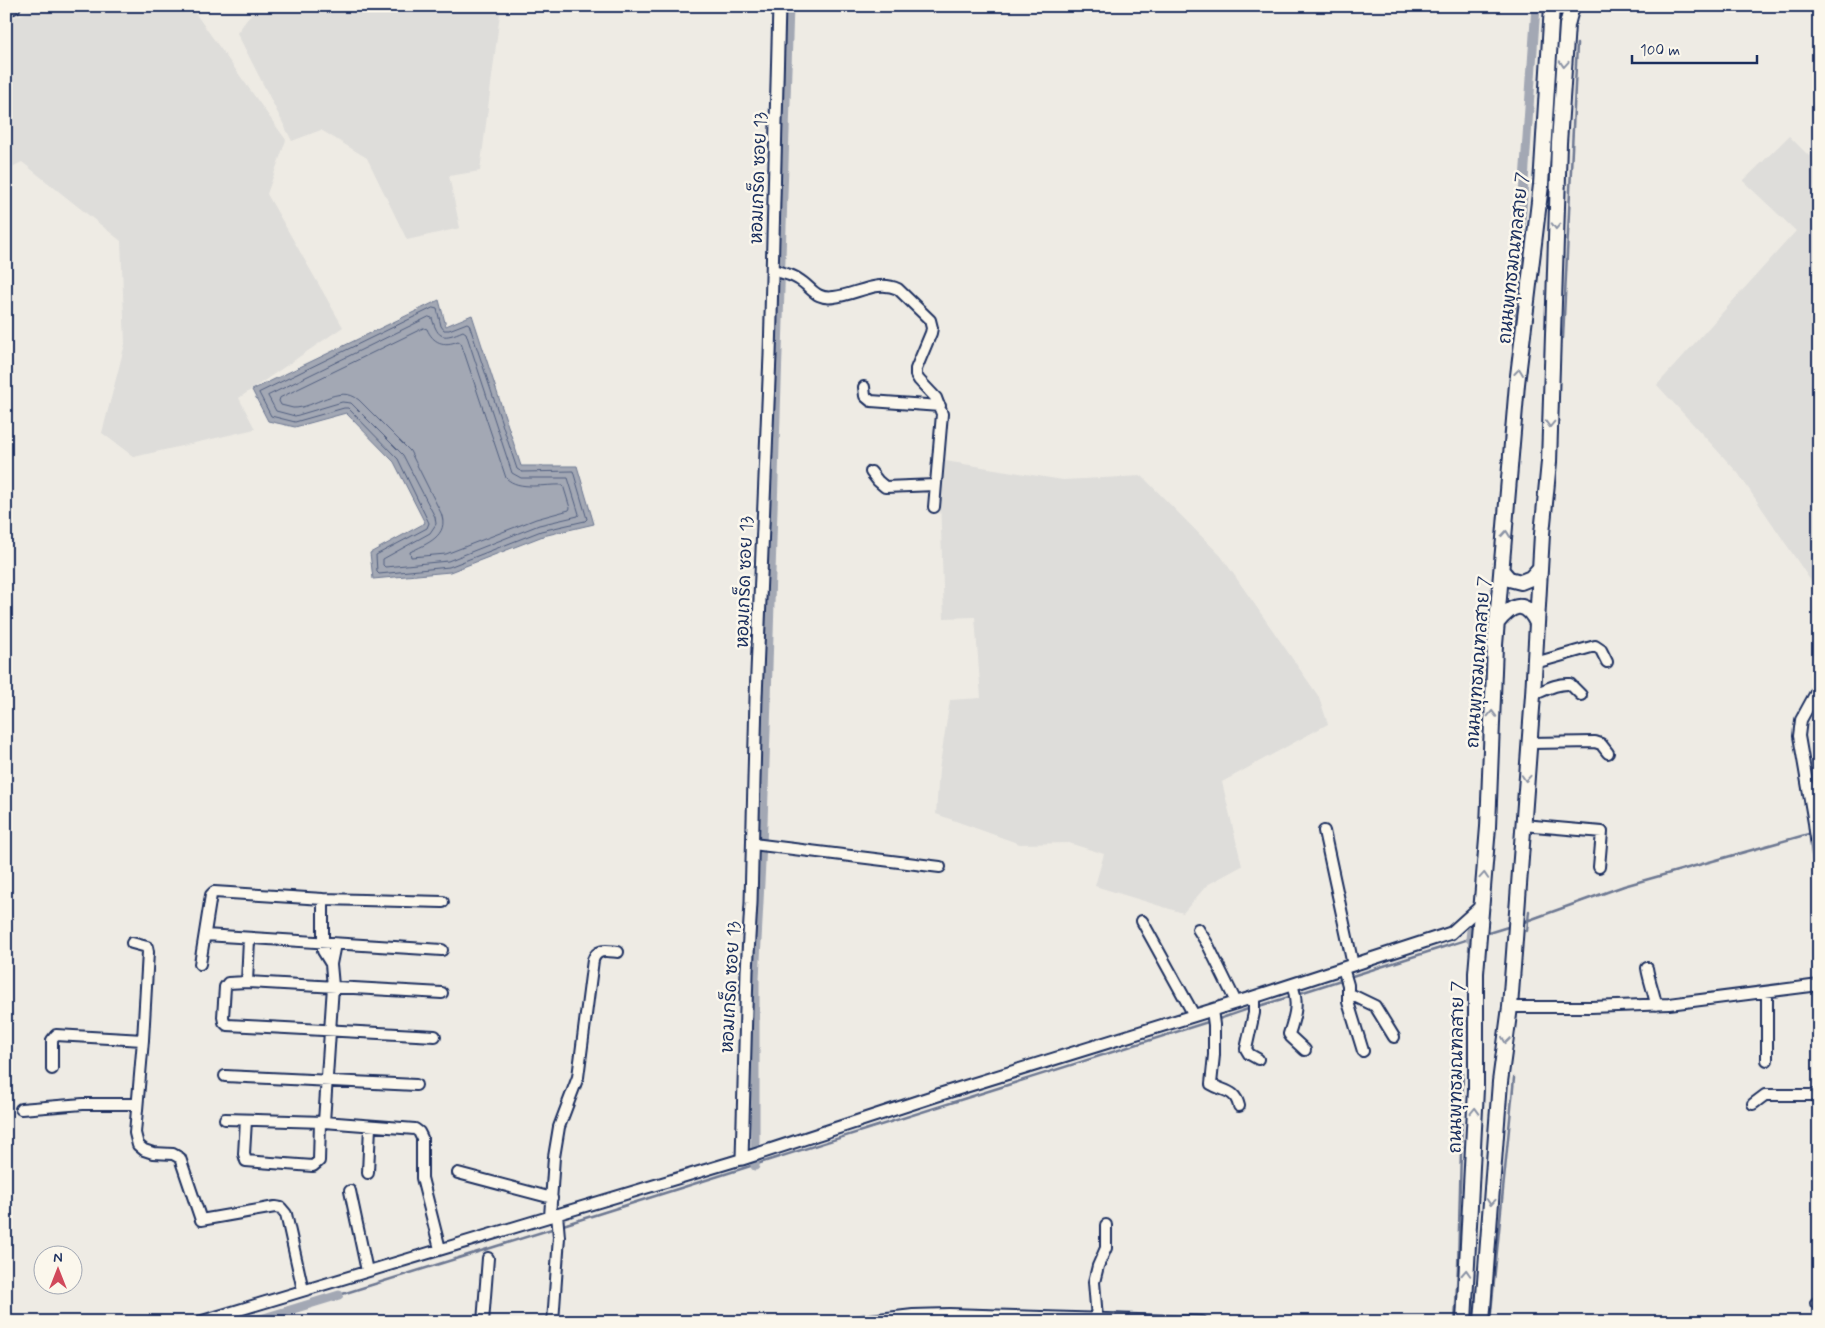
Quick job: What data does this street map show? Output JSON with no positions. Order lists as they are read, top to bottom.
{
  "streets": {
    "main road": ["ถนนพุทธมณฑลสาย 7"],
    "street": ["หอมเกร็ด ซอย 13"]
  },
  "scale_bar": "100 m",
  "north": "top"
}
